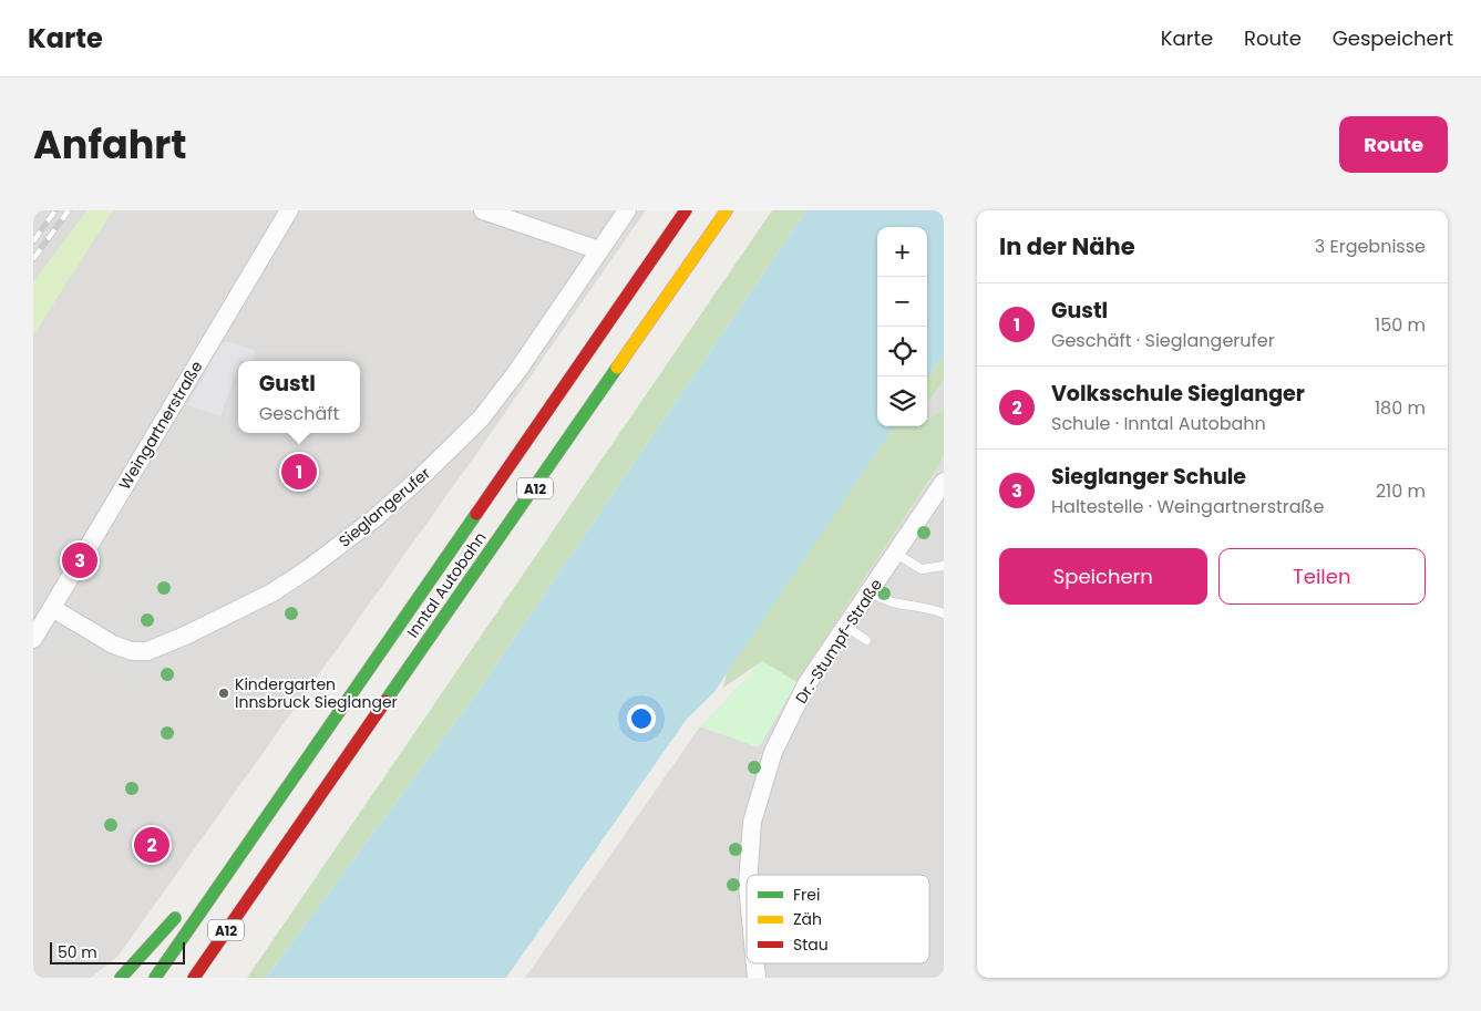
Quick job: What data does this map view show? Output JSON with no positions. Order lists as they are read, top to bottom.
{
  "streets": {
    "highway": ["A12", "Inntal Autobahn"],
    "street": ["Weingartnerstraße", "Sieglangerufer", "Dr.-Stumpf-Straße"]
  },
  "crossings": [
    ["Weingartnerstraße", "Sieglangerufer"]
  ],
  "places": ["Kindergarten Innsbruck Sieglanger"],
  "legend": ["Frei", "Zäh", "Stau"],
  "scale_bar": "50 m",
  "page": {
    "header": "Karte",
    "nav": ["Karte", "Route", "Gespeichert"],
    "title": "Anfahrt",
    "buttons": [
      "Route",
      ["Speichern", "Teilen"]
    ],
    "heading": ["In der Nähe", "3 Ergebnisse"],
    "map_buttons": ["+", "−"],
    "list": [
      {
        "mark": "1",
        "name": "Gustl",
        "note": "Geschäft · Sieglangerufer",
        "value": "150 m"
      },
      {
        "mark": "2",
        "name": "Volksschule Sieglanger",
        "note": "Schule · Inntal Autobahn",
        "value": "180 m"
      },
      {
        "mark": "3",
        "name": "Sieglanger Schule",
        "note": "Haltestelle · Weingartnerstraße",
        "value": "210 m"
      }
    ],
    "popup": ["Gustl", "Geschäft"],
    "pins": ["1", "3", "2"],
    "scale": "50 m"
  }
}
